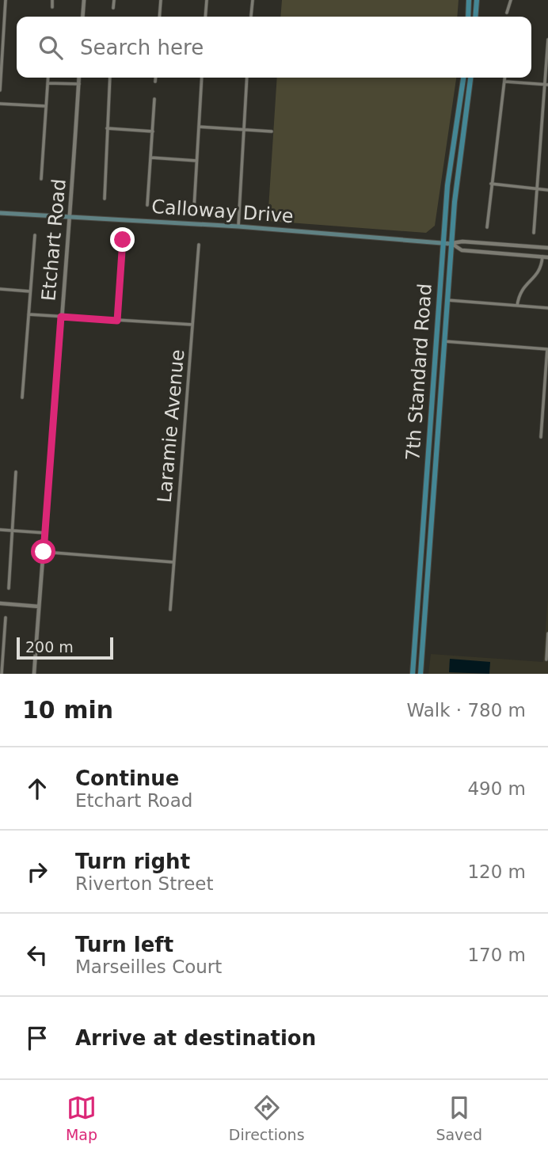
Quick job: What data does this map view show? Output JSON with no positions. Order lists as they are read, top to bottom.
{
  "streets": {
    "main road": ["Calloway Drive", "7th Standard Road"],
    "street": ["Etchart Road", "Laramie Avenue"]
  },
  "crossings": [
    ["Calloway Drive", "Etchart Road"],
    ["Calloway Drive", "7th Standard Road"]
  ],
  "scale_bar": "200 m",
  "page": {
    "search": "Search here",
    "scale": "200 m",
    "heading": ["10 min", "Walk · 780 m"],
    "list": [
      ["Continue", "Etchart Road", "490 m"],
      ["Turn right", "Riverton Street", "120 m"],
      ["Turn left", "Marseilles Court", "170 m"],
      "Arrive at destination"
    ],
    "nav": ["Map", "Directions", "Saved"]
  }
}
